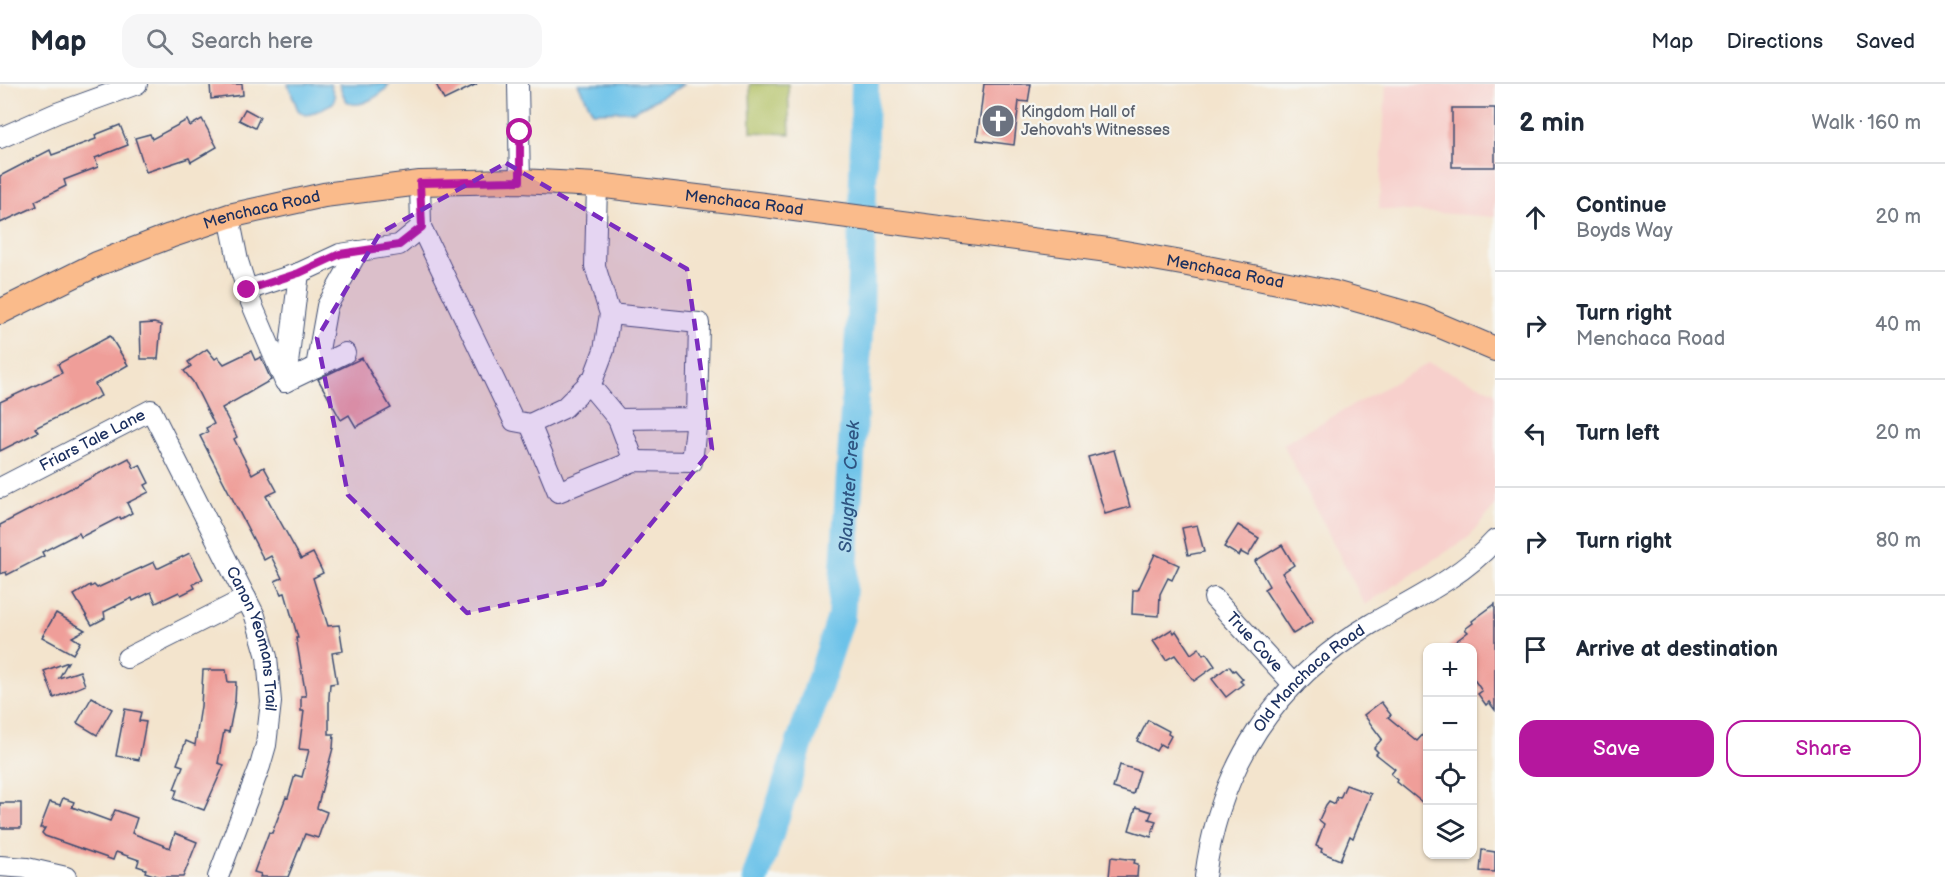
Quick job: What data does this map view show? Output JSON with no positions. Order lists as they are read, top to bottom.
{
  "streets": {
    "main road": ["Menchaca Road"],
    "street": [
      "Friars Tale Lane",
      "Canon Yeomans Trail",
      "True Cove",
      "Old Manchaca Road"
    ]
  },
  "crossings": [
    ["Friars Tale Lane", "Canon Yeomans Trail"],
    ["True Cove", "Old Manchaca Road"]
  ],
  "water": ["Slaughter Creek"],
  "places": {
    "church": ["Kingdom Hall of Jehovah's Witnesses"]
  },
  "page": {
    "header": "Map",
    "search": "Search here",
    "nav": ["Map", "Directions", "Saved"],
    "heading": ["2 min", "Walk · 160 m"],
    "list": [
      ["Continue", "Boyds Way", "20 m"],
      ["Turn right", "Menchaca Road", "40 m"],
      ["Turn left", "20 m"],
      ["Turn right", "80 m"],
      "Arrive at destination"
    ],
    "map_buttons": ["+", "−"],
    "buttons": ["Save", "Share"]
  }
}
